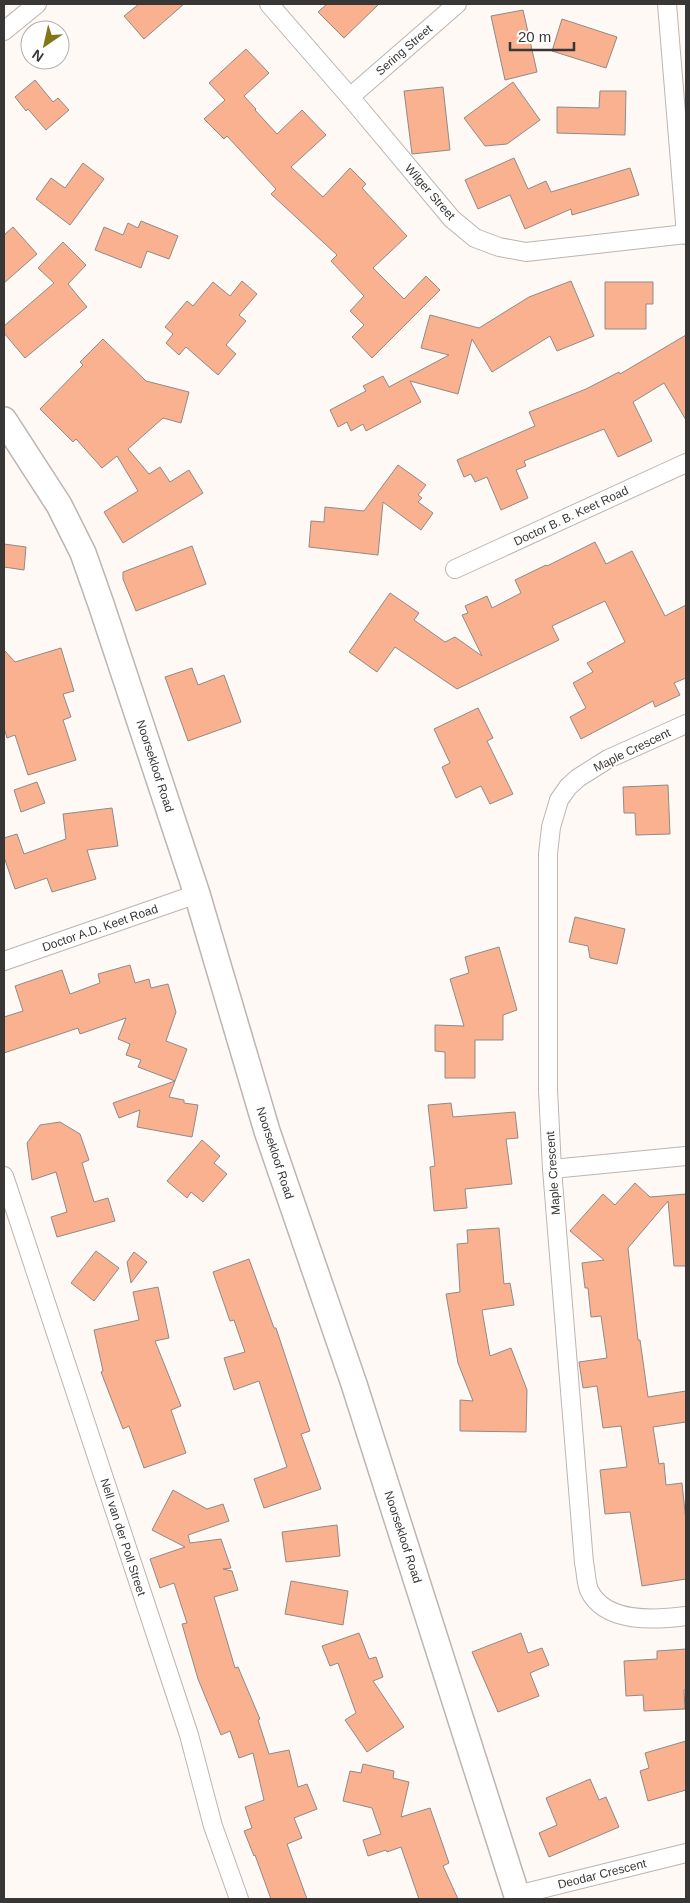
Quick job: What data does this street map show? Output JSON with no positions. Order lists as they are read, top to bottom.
{
  "streets": {
    "street": [
      "Sering Street",
      "Wilger Street",
      "Doctor B. B. Keet Road",
      "Maple Crescent",
      "Noorsekloof Road",
      "Doctor A.D. Keet Road",
      "Nell van der Poll Street",
      "Deodar Crescent"
    ]
  },
  "crossings": [
    ["Sering Street", "Wilger Street"],
    ["Noorsekloof Road", "Doctor A.D. Keet Road"],
    ["Noorsekloof Road", "Deodar Crescent"]
  ],
  "scale_bar": "20 m",
  "north": "bottom left"
}
